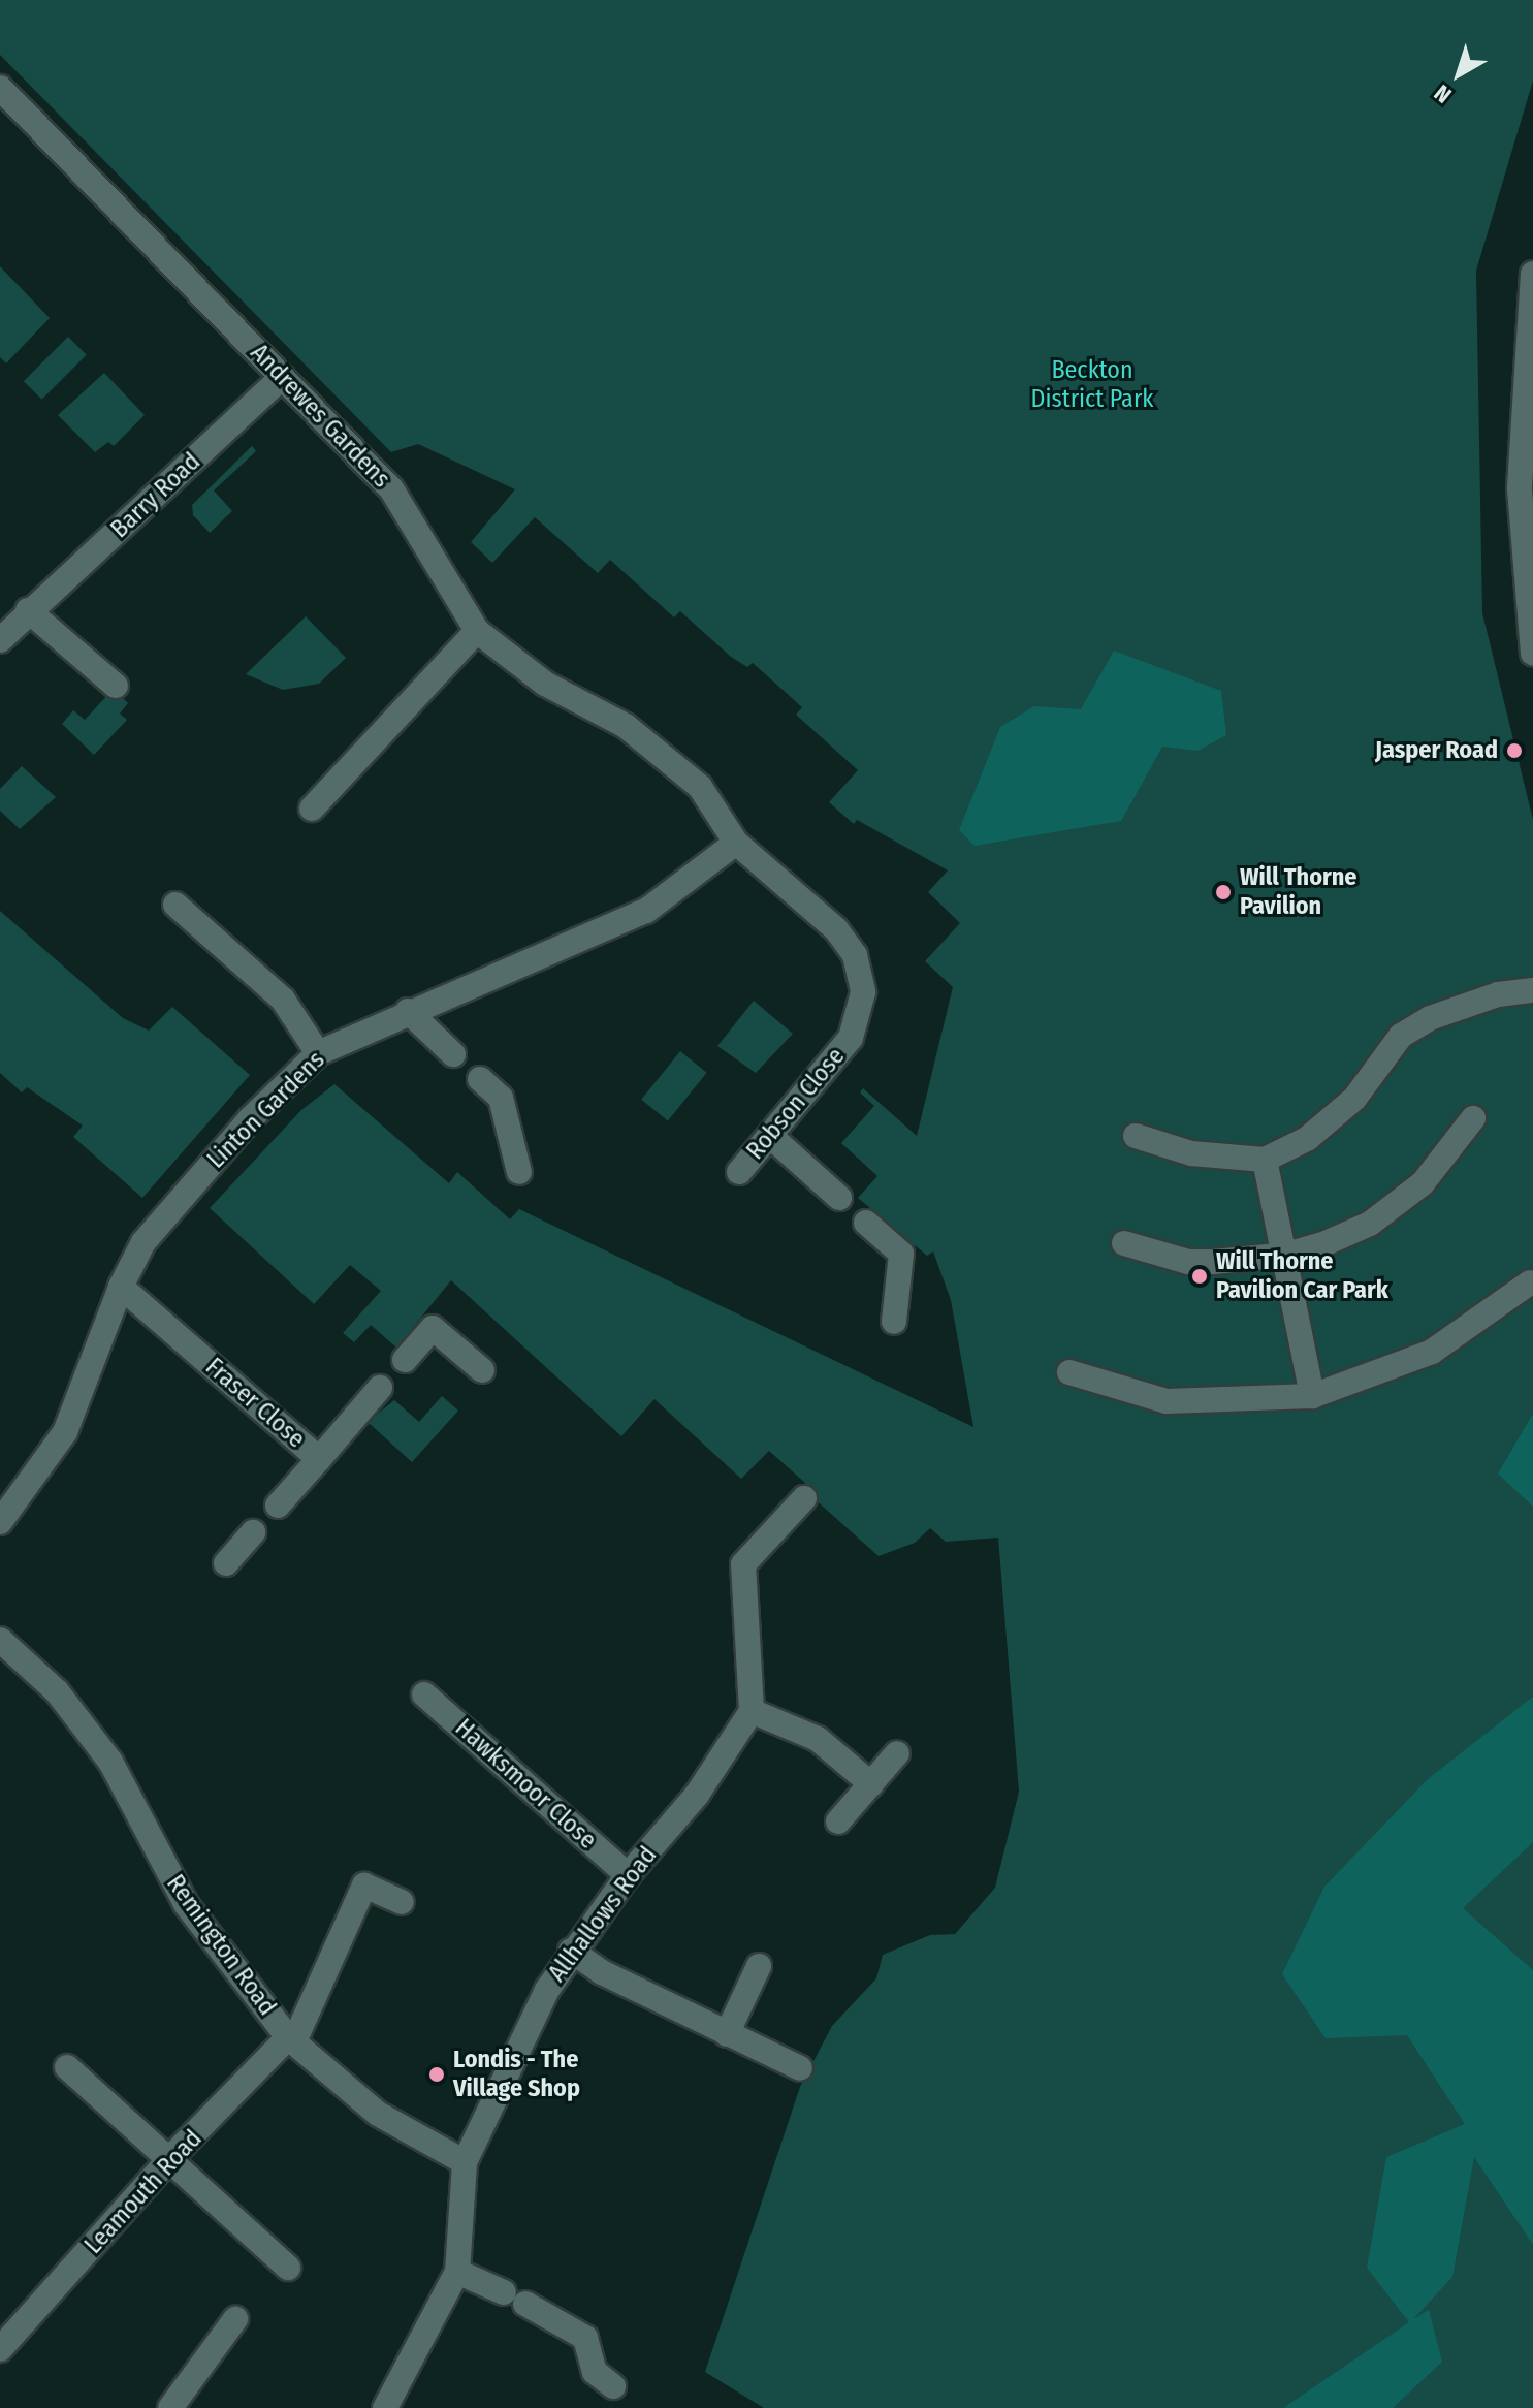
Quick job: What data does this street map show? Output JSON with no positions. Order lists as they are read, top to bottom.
{
  "streets": {
    "street": [
      "Andrewes Gardens",
      "Barry Road",
      "Robson Close",
      "Linton Gardens",
      "Fraser Close",
      "Hawksmoor Close",
      "Allhallows Road",
      "Remington Road",
      "Leamouth Road"
    ]
  },
  "crossings": [
    ["Andrewes Gardens", "Barry Road"],
    ["Andrewes Gardens", "Robson Close"],
    ["Andrewes Gardens", "Linton Gardens"],
    ["Robson Close", "Linton Gardens"],
    ["Linton Gardens", "Fraser Close"],
    ["Hawksmoor Close", "Allhallows Road"],
    ["Allhallows Road", "Remington Road"],
    ["Remington Road", "Leamouth Road"]
  ],
  "parks": ["Beckton District Park"],
  "places": [
    "Jasper Road",
    "Will Thorne Pavilion",
    "Will Thorne Pavilion Car Park",
    "Londis - The Village Shop"
  ],
  "north": "bottom left"
}
